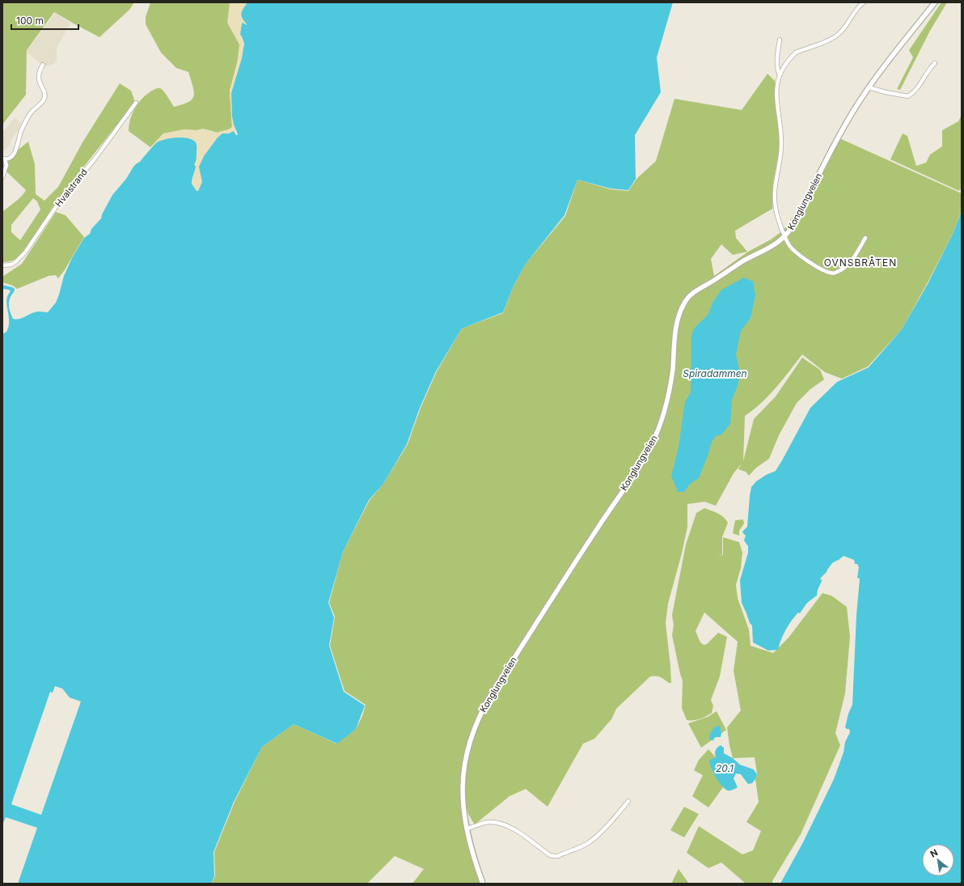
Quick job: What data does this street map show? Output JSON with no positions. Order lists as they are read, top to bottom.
{
  "streets": {
    "street": ["Hvalstrand", "Konglungveien"]
  },
  "districts": ["OVNSBRÅTEN"],
  "water": ["Spiradammen", "20.1"],
  "scale_bar": "100 m",
  "north": "top left"
}
